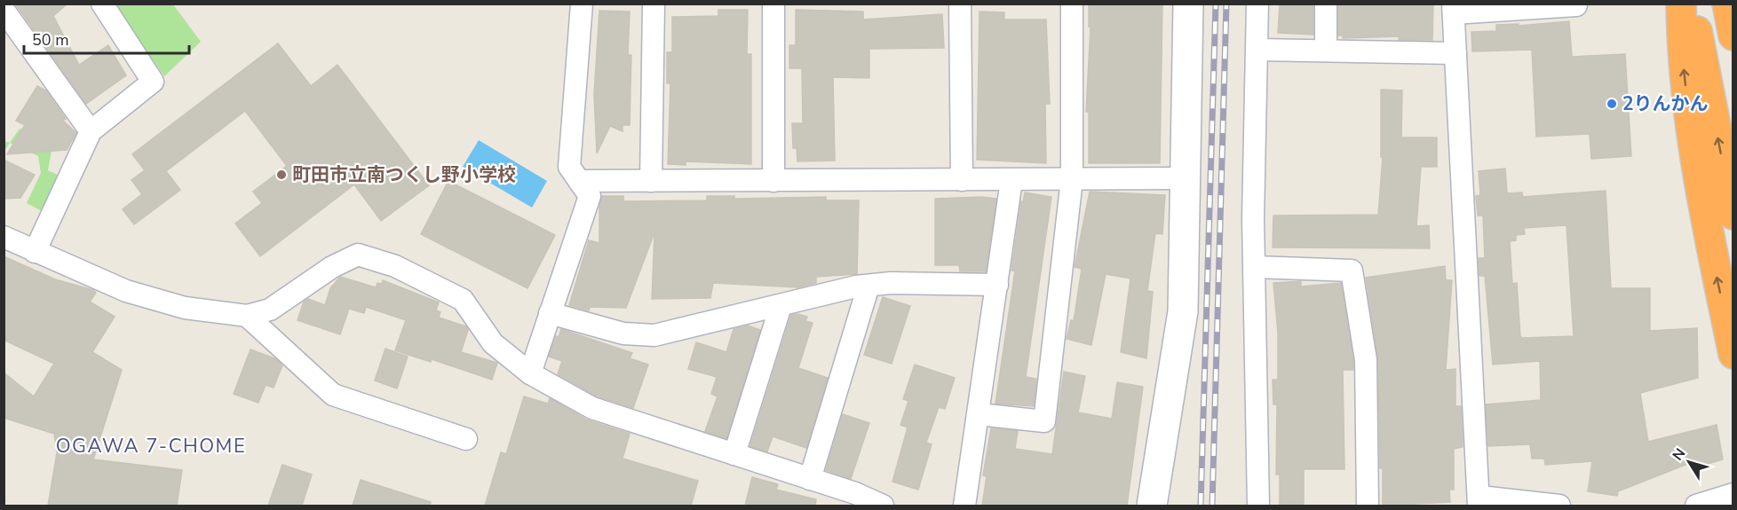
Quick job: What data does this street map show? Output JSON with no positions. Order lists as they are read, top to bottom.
{
  "districts": ["OGAWA 7-CHOME"],
  "places": ["2りんかん", "町田市立南つくし野小学校"],
  "scale_bar": "50 m",
  "north": "top left"
}
